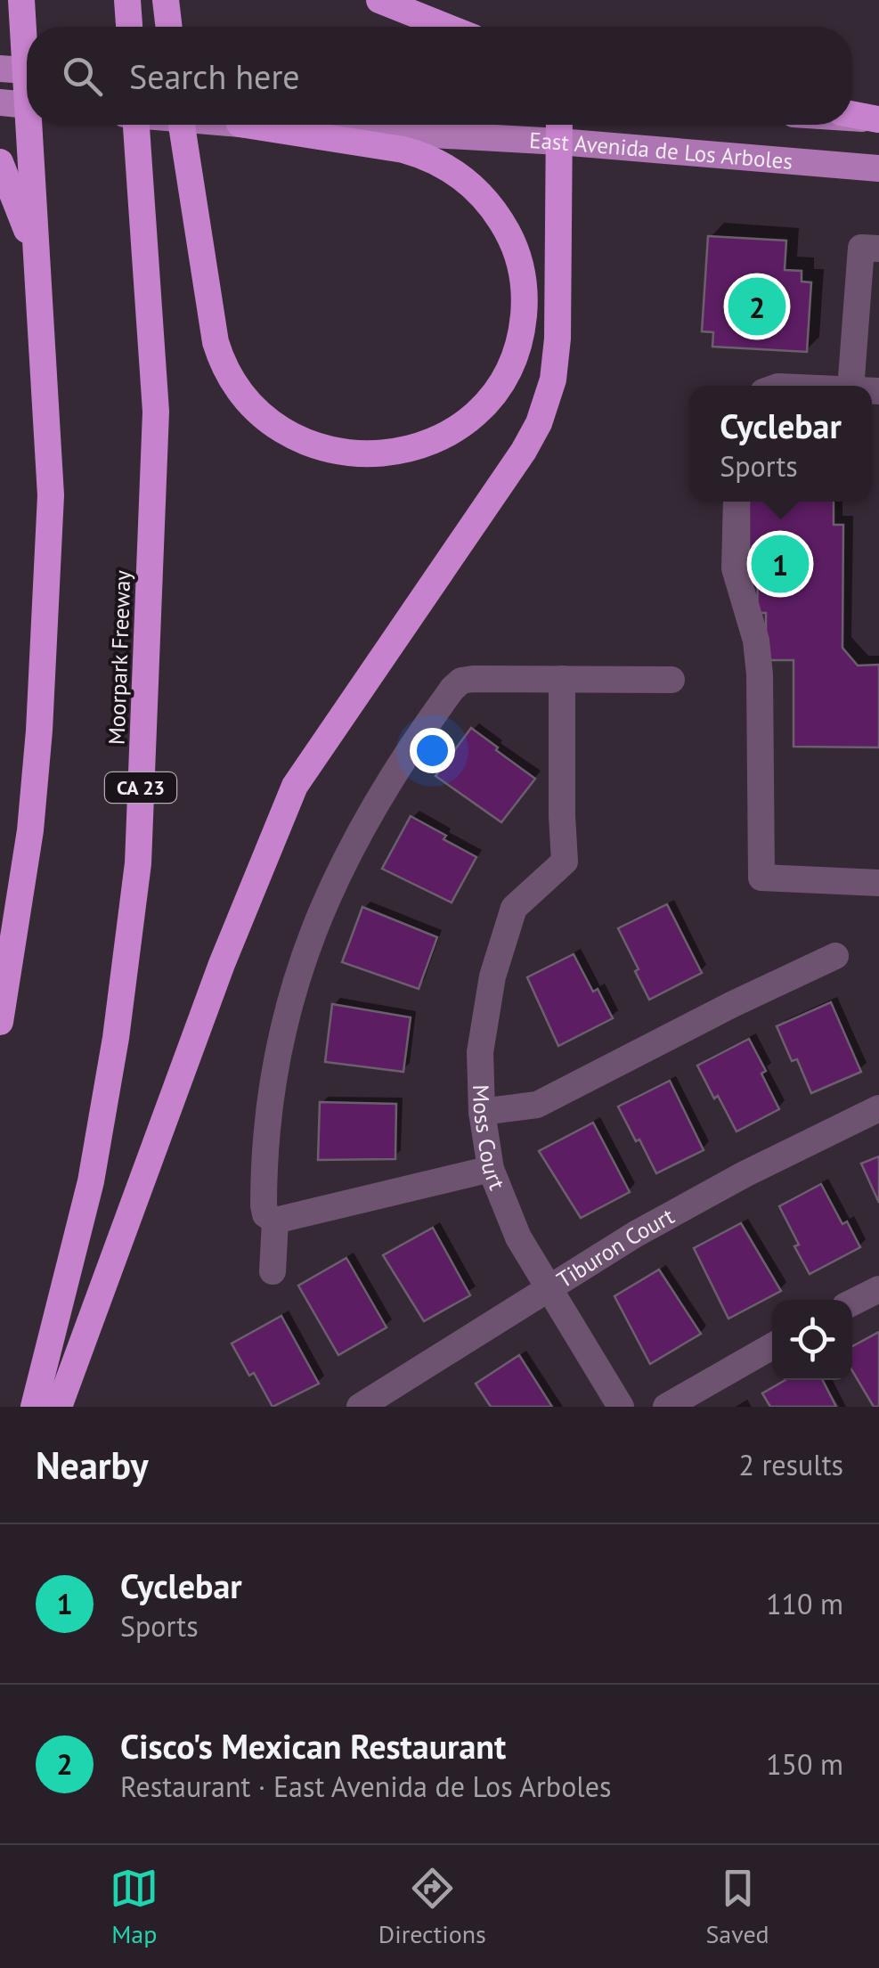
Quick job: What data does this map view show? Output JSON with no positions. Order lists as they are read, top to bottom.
{
  "streets": {
    "highway": ["Moorpark Freeway", "CA 23"],
    "main road": ["East Avenida de Los Arboles"],
    "street": ["Moss Court", "Tiburon Court"]
  },
  "crossings": [
    ["Moss Court", "Tiburon Court"]
  ],
  "page": {
    "search": "Search here",
    "pins": ["2", "1"],
    "popup": ["Cyclebar", "Sports"],
    "heading": ["Nearby", "2 results"],
    "list": [
      {
        "mark": "1",
        "name": "Cyclebar",
        "note": "Sports",
        "value": "110 m"
      },
      {
        "mark": "2",
        "name": "Cisco's Mexican Restaurant",
        "note": "Restaurant · East Avenida de Los Arboles",
        "value": "150 m"
      }
    ],
    "nav": ["Map", "Directions", "Saved"]
  }
}
